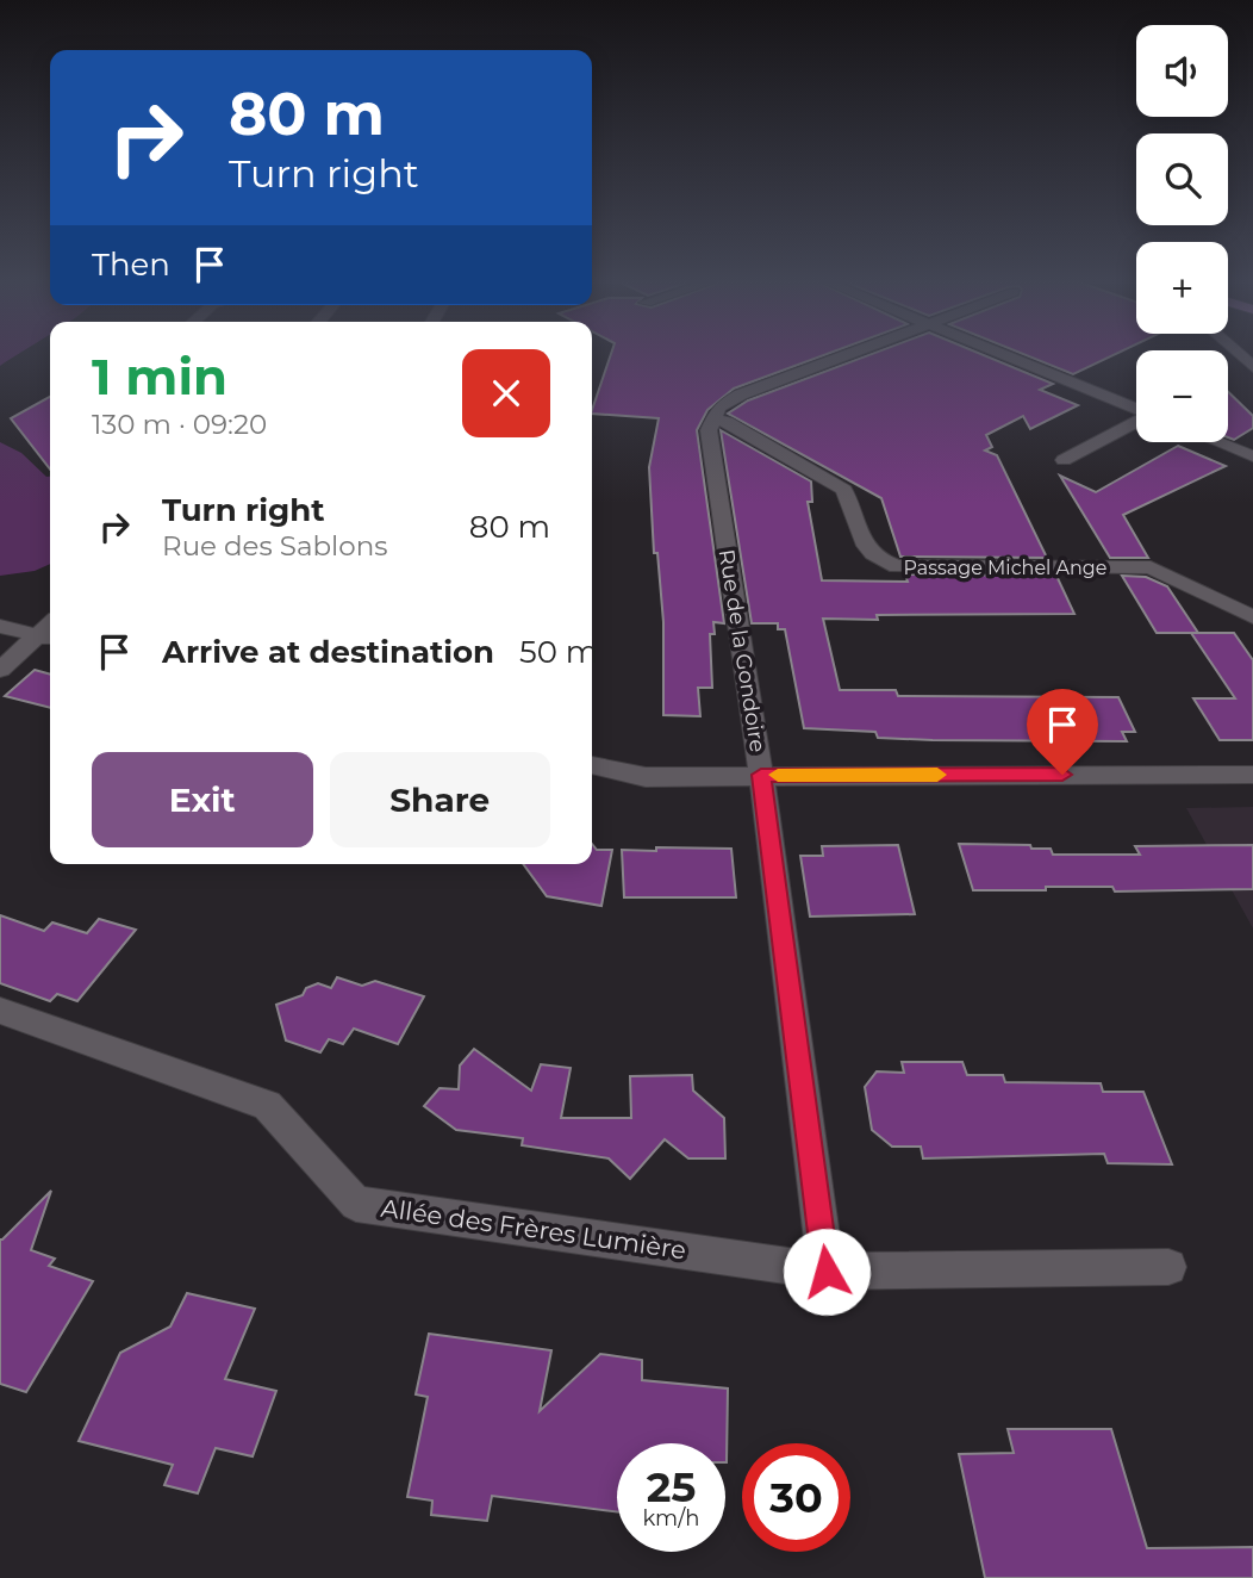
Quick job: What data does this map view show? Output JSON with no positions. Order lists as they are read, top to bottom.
{
  "streets": {
    "street": ["Passage Michel Ange", "Rue de la Gondoire", "Allée des Frères Lumière"]
  },
  "crossings": [
    ["Passage Michel Ange", "Rue de la Gondoire"],
    ["Rue de la Gondoire", "Allée des Frères Lumière"]
  ],
  "page": {
    "map_buttons": ["+", "−"],
    "turn": ["80 m", "Turn right"],
    "then": "Then",
    "heading": ["1 min", "130 m · 09:20"],
    "list": [
      {
        "name": "Turn right",
        "note": "Rue des Sablons",
        "value": "80 m"
      },
      {
        "name": "Arrive at destination",
        "value": "50 m"
      }
    ],
    "buttons": ["Exit", "Share"],
    "speed": "25 km/h",
    "limit": "30"
  }
}
